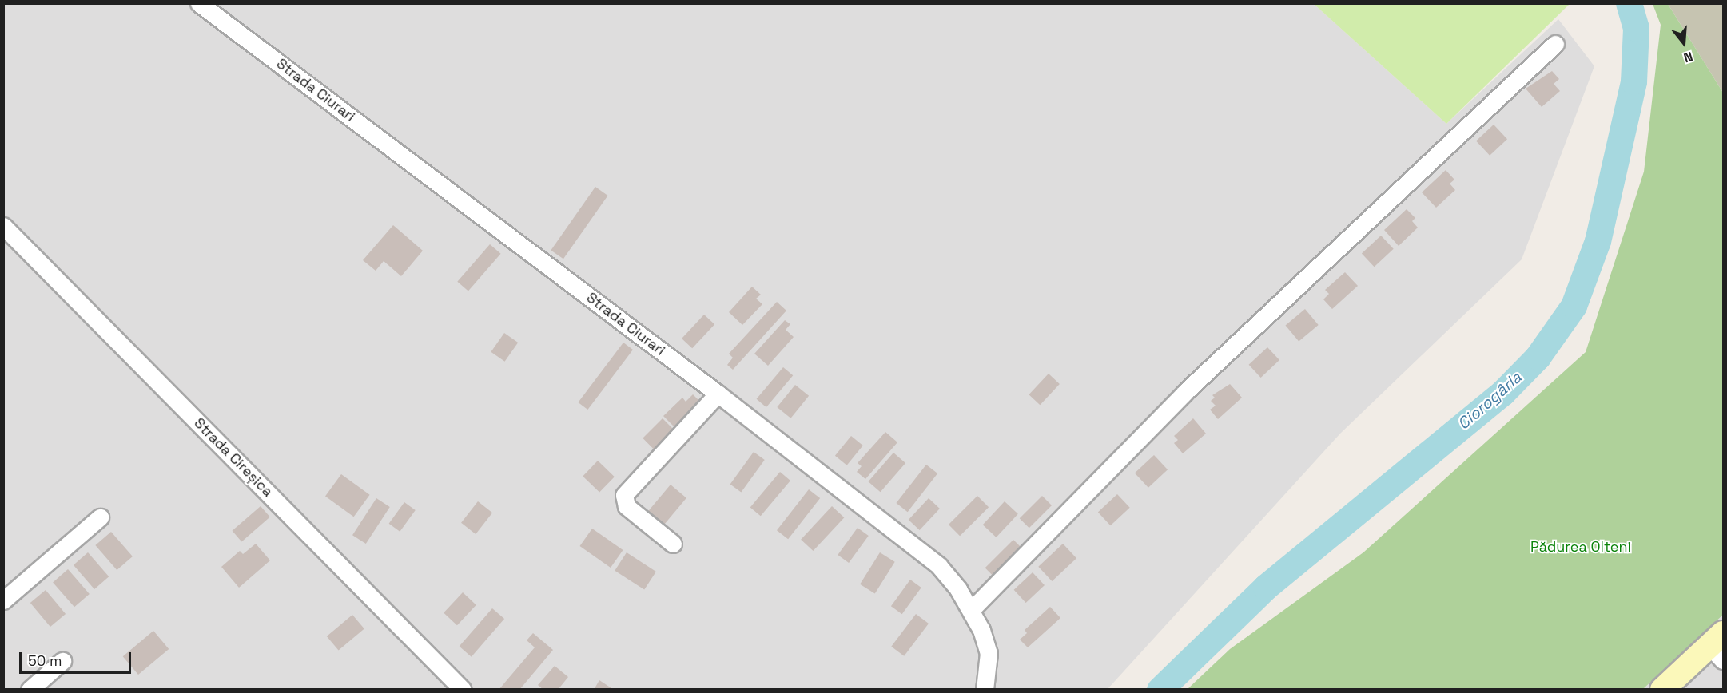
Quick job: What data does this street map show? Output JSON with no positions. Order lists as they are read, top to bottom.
{
  "streets": {
    "street": ["Strada Ciurari", "Strada Cireșica"]
  },
  "water": ["Ciorogârla"],
  "parks": ["Pădurea Olteni"],
  "scale_bar": "50 m",
  "north": "bottom"
}
